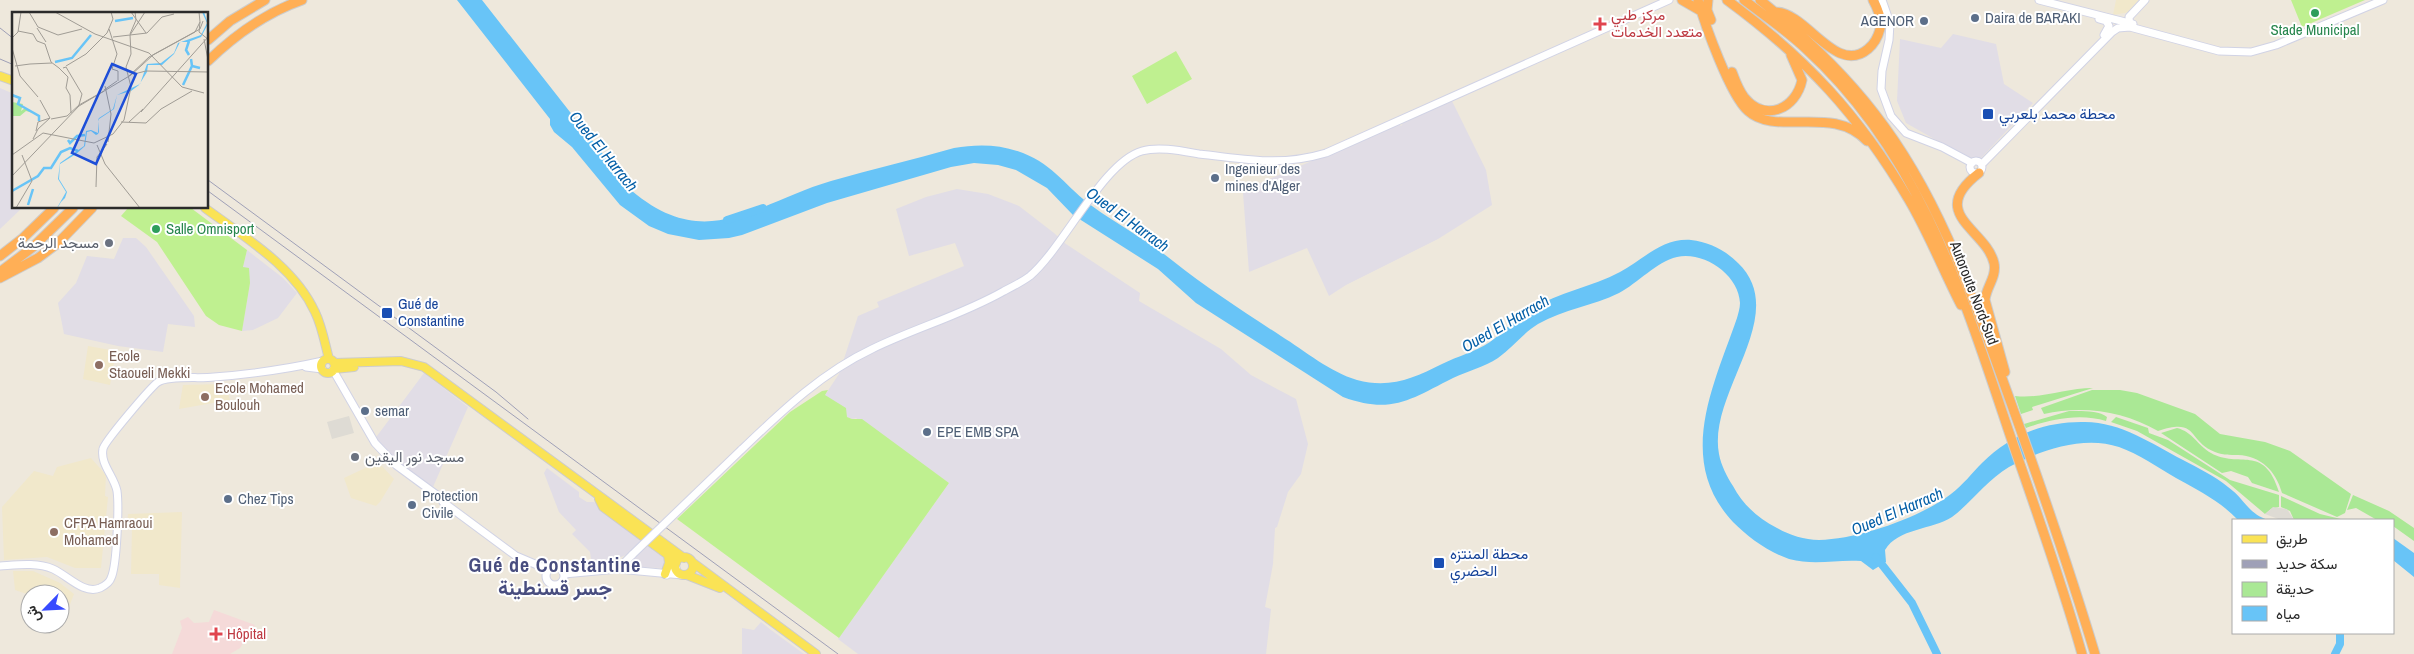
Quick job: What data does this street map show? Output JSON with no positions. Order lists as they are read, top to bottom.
{
  "streets": {
    "highway": ["Autoroute Nord-Sud"]
  },
  "districts": ["Gué de Constantine جسر قسنطينة"],
  "water": ["Oued El Harrach"],
  "places": {
    "other": [
      "Stade Municipal",
      "Daira de BARAKI",
      "AGENOR",
      "Ingenieur des mines d'Alger",
      "Salle Omnisport",
      "مسجد الرحمة",
      "Ecole Staoueli Mekki",
      "Ecole Mohamed Boulouh",
      "semar",
      "EPE EMB SPA",
      "مسجد نور اليقين",
      "Chez Tips",
      "Protection Civile",
      "CFPA Hamraoui Mohamed"
    ],
    "health": ["مركز طبي متعدد الخدمات", "Hôpital"],
    "transit": ["محطة محمد بلعربي", "Gué de Constantine", "محطة المنتزه الحضري"]
  },
  "legend": [
    "طريق",
    "سكة حديد",
    "حديقة",
    "مياه"
  ],
  "north": "bottom left"
}
